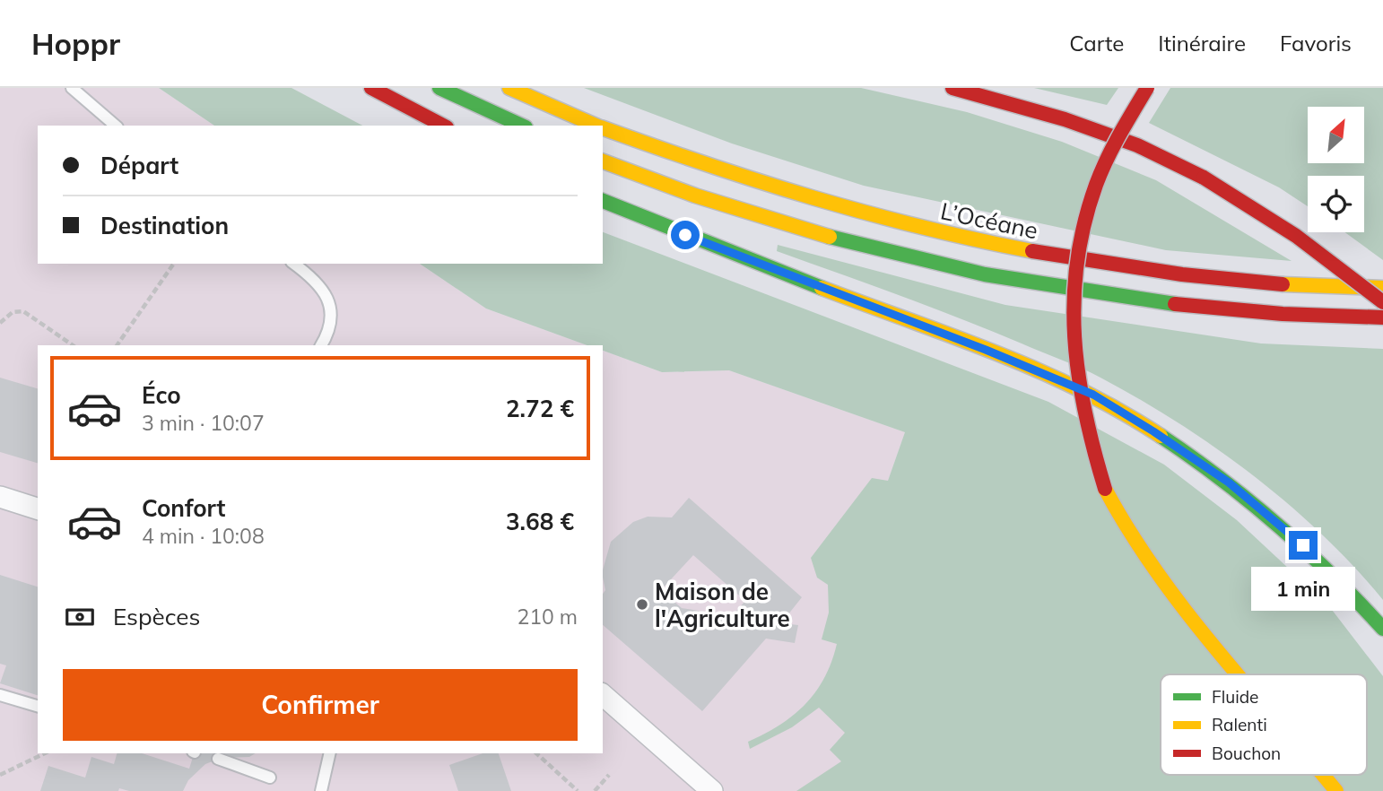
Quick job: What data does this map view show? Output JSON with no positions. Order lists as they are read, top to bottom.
{
  "streets": {
    "highway": ["L’Océane"]
  },
  "places": ["Maison de l'Agriculture"],
  "legend": ["Fluide", "Ralenti", "Bouchon"],
  "north": "top right",
  "page": {
    "header": "Hoppr",
    "nav": ["Carte", "Itinéraire", "Favoris"],
    "banner": ["Départ", "Destination"],
    "list": [
      {
        "name": "Éco",
        "note": "3 min · 10:07",
        "value": "2.72 €"
      },
      {
        "name": "Confort",
        "note": "4 min · 10:08",
        "value": "3.68 €"
      }
    ],
    "bubble": "1 min",
    "pay": ["Espèces", "210 m"],
    "buttons": "Confirmer"
  }
}
